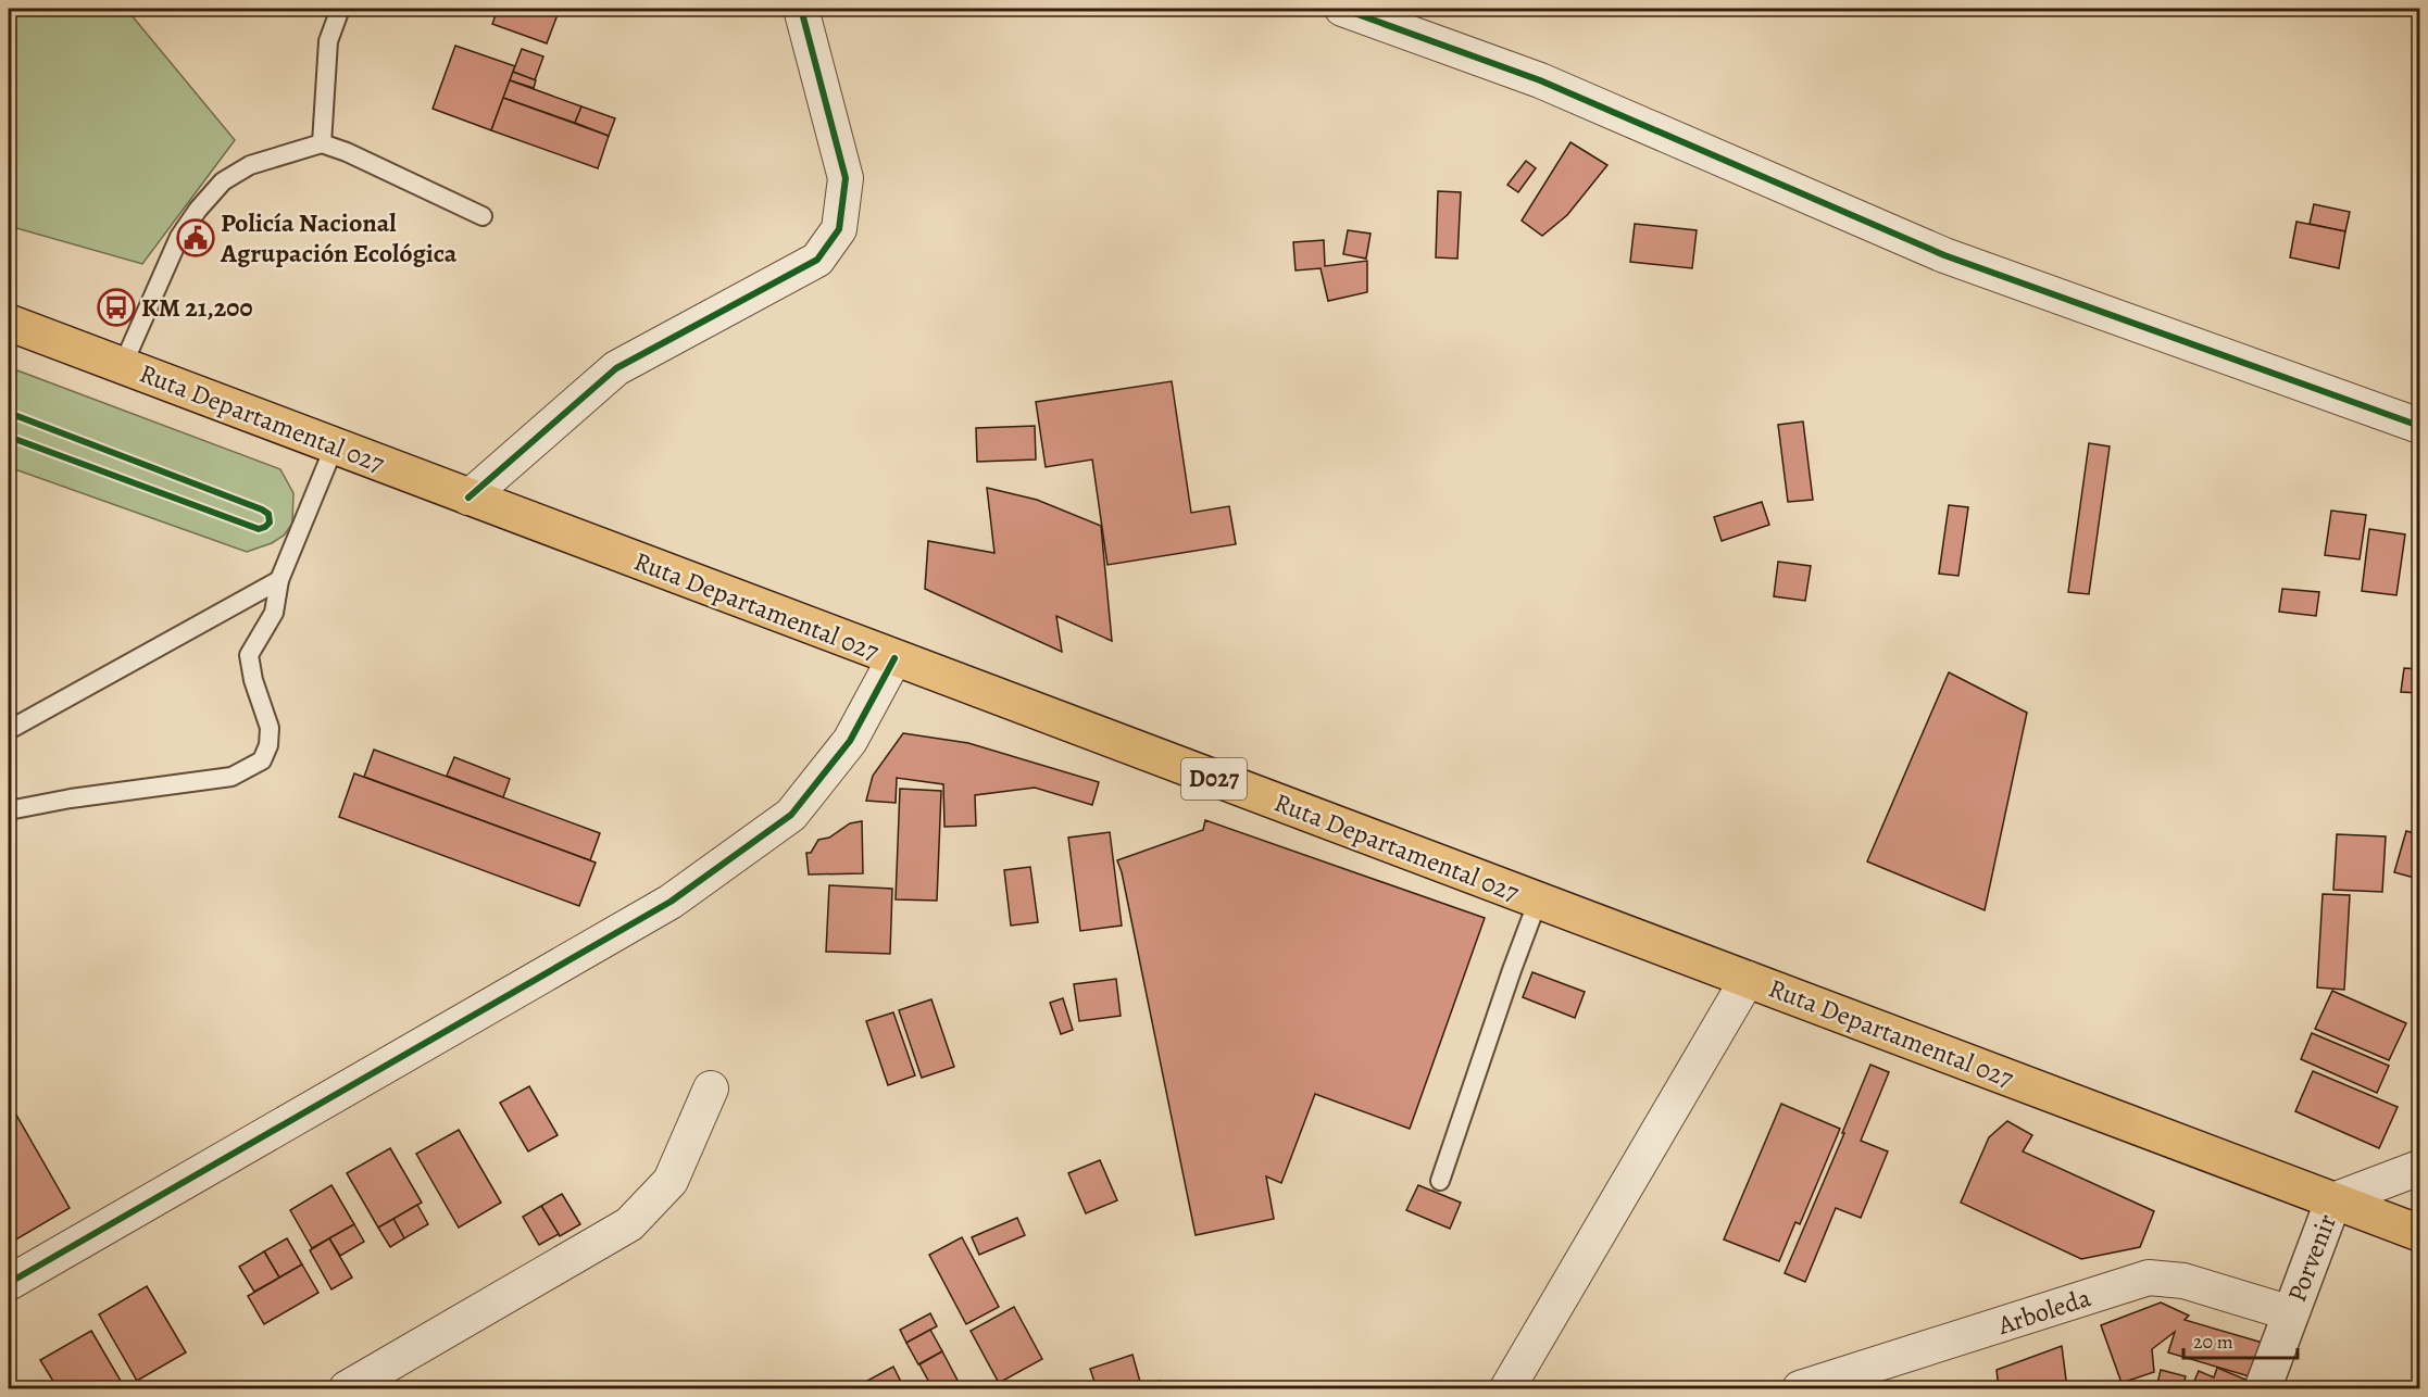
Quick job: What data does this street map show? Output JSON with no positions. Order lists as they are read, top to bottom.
{
  "streets": {
    "main road": ["Ruta Departamental 027", "D027"],
    "street": ["Porvenir", "Arboleda"]
  },
  "crossings": [
    ["Ruta Departamental 027", "Porvenir"],
    ["Porvenir", "Arboleda"]
  ],
  "places": {
    "public building": ["Policía Nacional Agrupación Ecológica"],
    "bus stop": ["KM 21,200"]
  },
  "scale_bar": "20 m"
}
